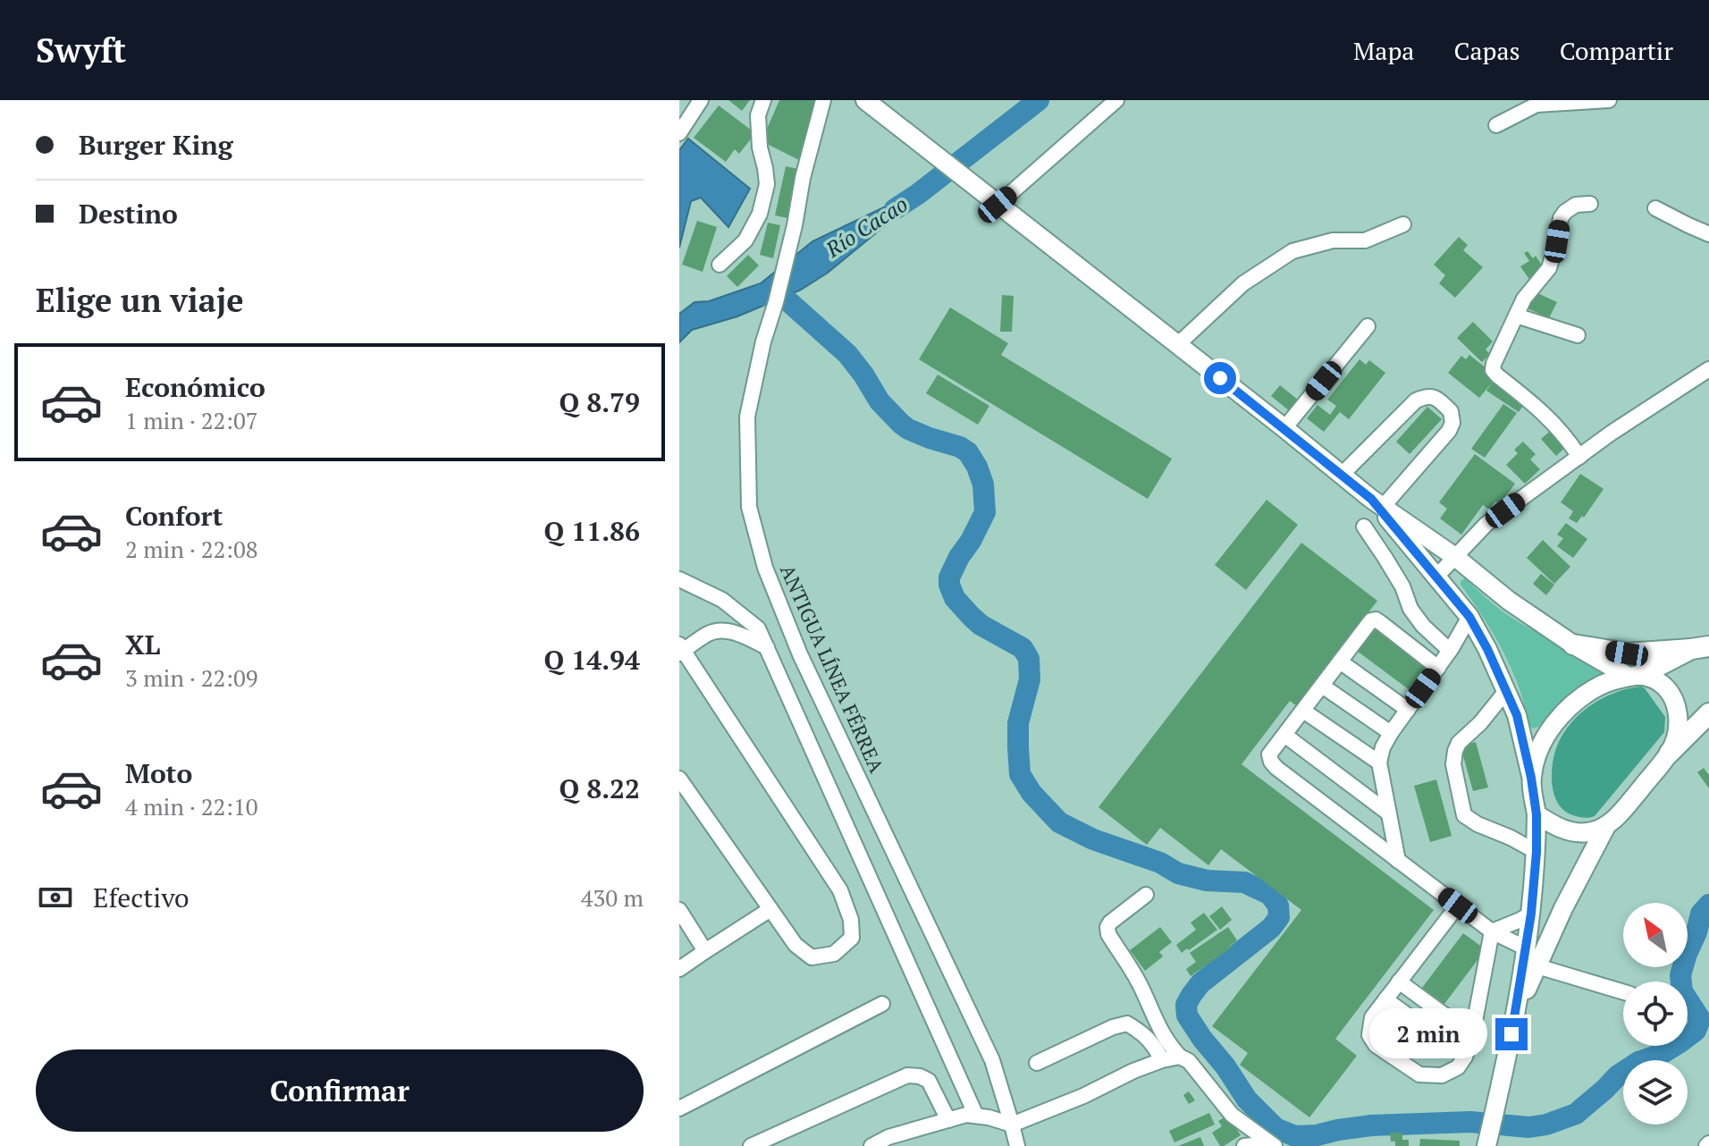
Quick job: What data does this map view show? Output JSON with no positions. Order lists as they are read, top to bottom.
{
  "streets": {
    "street": ["ANTIGUA LÍNEA FÉRREA"]
  },
  "water": ["Río Cacao"],
  "north": "top left",
  "page": {
    "header": "Swyft",
    "nav": ["Mapa", "Capas", "Compartir"],
    "banner": ["Burger King", "Destino"],
    "heading": "Elige un viaje",
    "list": [
      {
        "name": "Económico",
        "note": "1 min · 22:07",
        "value": "Q 8.79"
      },
      {
        "name": "Confort",
        "note": "2 min · 22:08",
        "value": "Q 11.86"
      },
      {
        "name": "XL",
        "note": "3 min · 22:09",
        "value": "Q 14.94"
      },
      {
        "name": "Moto",
        "note": "4 min · 22:10",
        "value": "Q 8.22"
      }
    ],
    "pay": ["Efectivo", "430 m"],
    "bubble": "2 min",
    "buttons": "Confirmar"
  }
}
